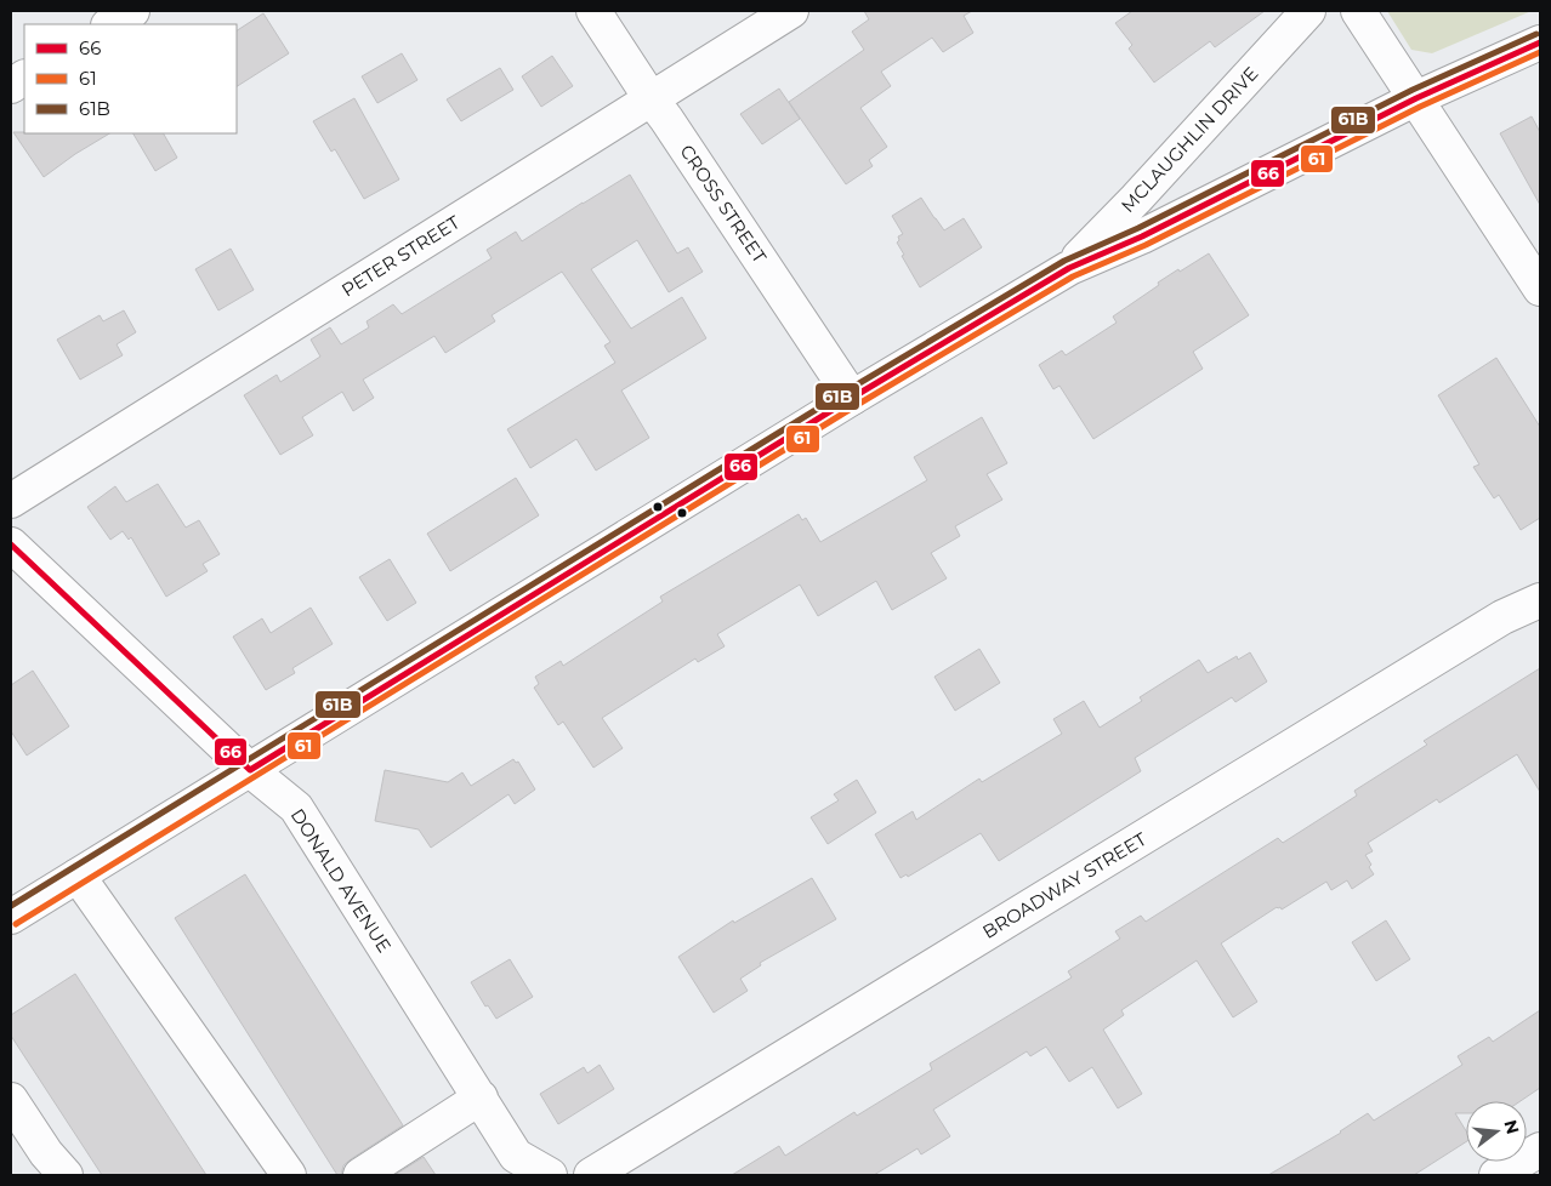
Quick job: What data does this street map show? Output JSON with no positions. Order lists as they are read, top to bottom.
{
  "streets": {
    "street": [
      "MCLAUGHLIN DRIVE",
      "CROSS STREET",
      "PETER STREET",
      "DONALD AVENUE",
      "BROADWAY STREET"
    ]
  },
  "crossings": [
    ["CROSS STREET", "PETER STREET"]
  ],
  "lines": ["transit line 61B", "transit line 66", "transit line 61"],
  "legend": ["66", "61", "61B"],
  "north": "right"
}
